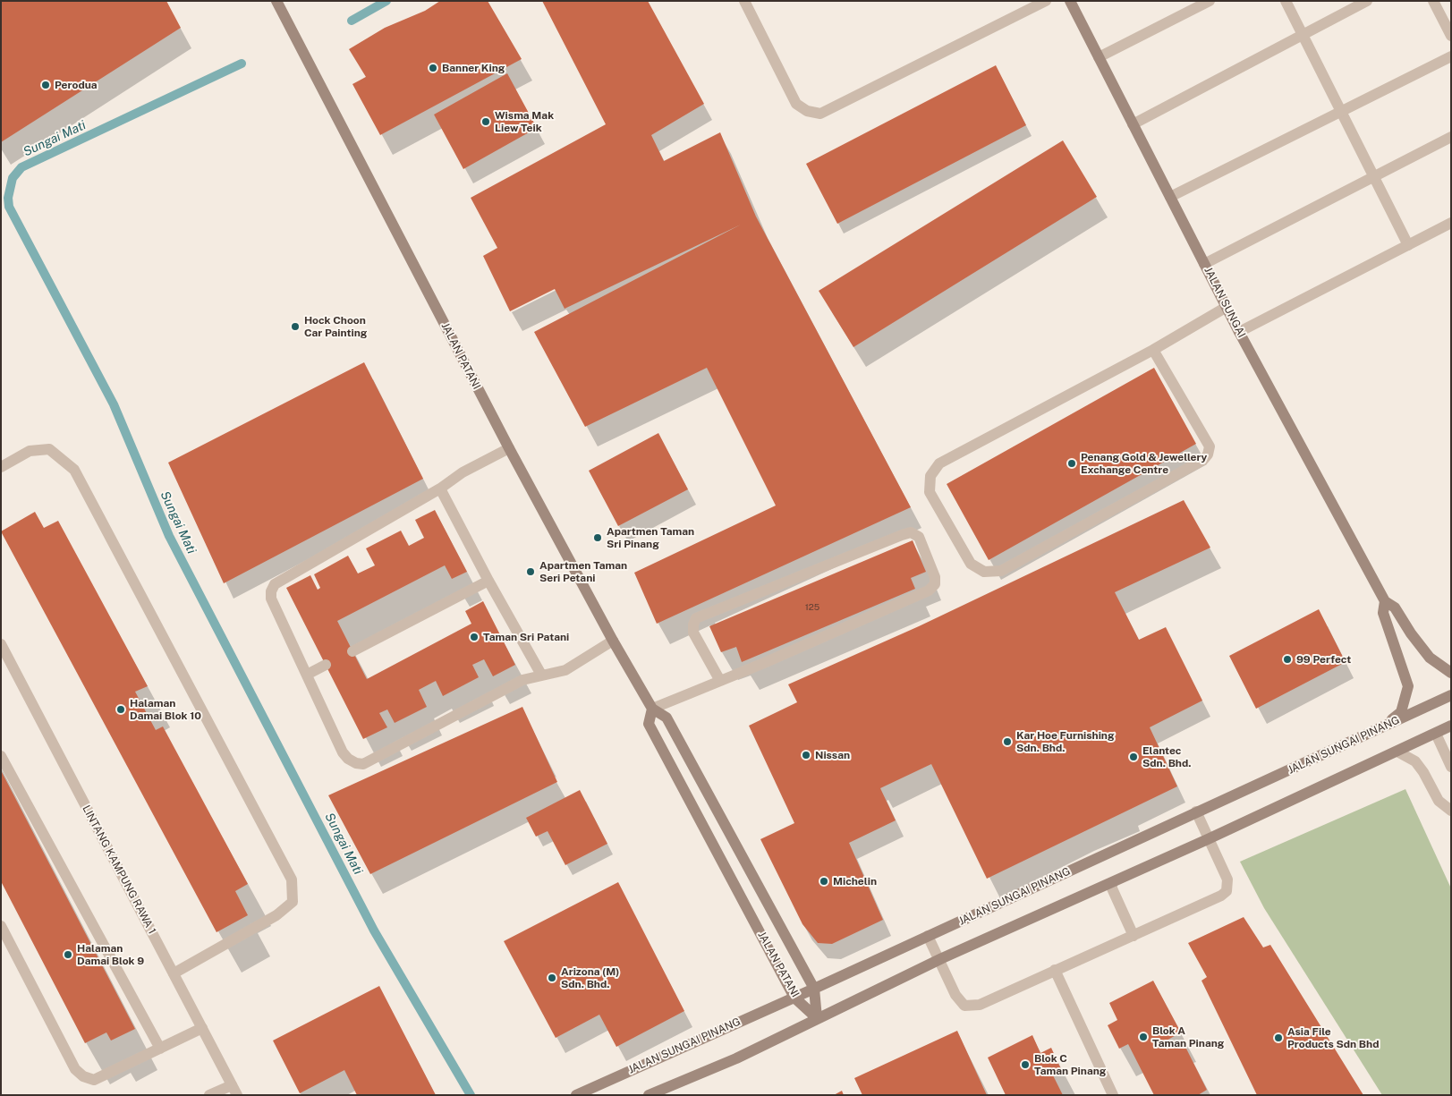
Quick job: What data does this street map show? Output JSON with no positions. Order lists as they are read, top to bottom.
{
  "streets": {
    "main road": ["JALAN SUNGAI", "JALAN PATANI", "JALAN SUNGAI PINANG"],
    "street": ["LINTANG KAMPUNG RAWA 1"]
  },
  "crossings": [
    ["JALAN SUNGAI", "JALAN SUNGAI PINANG"],
    ["JALAN PATANI", "JALAN SUNGAI PINANG"]
  ],
  "water": ["Sungai Mati"],
  "places": [
    "Banner King",
    "Perodua",
    "Wisma Mak Liew Teik",
    "Hock Choon Car Painting",
    "Penang Gold & Jewellery Exchange Centre",
    "Apartmen Taman Sri Pinang",
    "Apartmen Taman Seri Petani",
    "Taman Sri Patani",
    "99 Perfect",
    "Halaman Damai Blok 10",
    "Kar Hoe Furnishing Sdn. Bhd.",
    "Nissan",
    "Elantec Sdn. Bhd.",
    "Michelin",
    "Halaman Damai Blok 9",
    "Arizona (M) Sdn. Bhd.",
    "Blok A Taman Pinang",
    "Asia File Products Sdn Bhd",
    "Blok C Taman Pinang"
  ],
  "house_numbers": ["125"]
}
